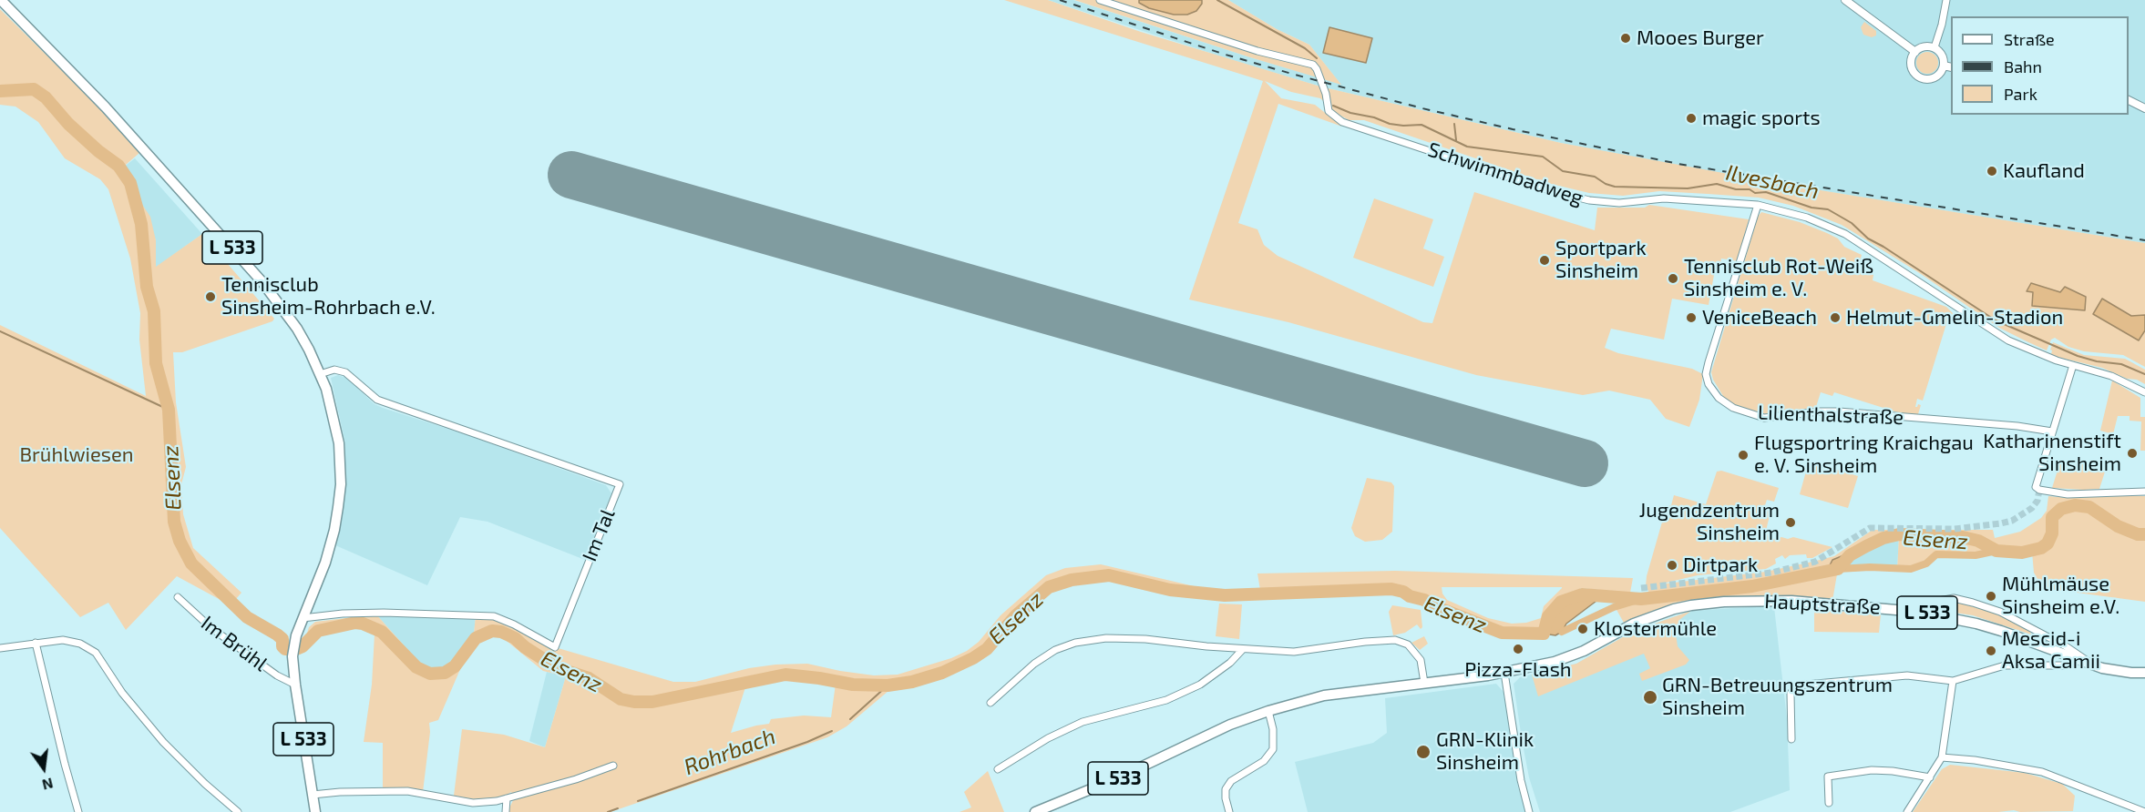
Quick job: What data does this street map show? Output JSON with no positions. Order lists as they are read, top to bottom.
{
  "streets": {
    "main road": ["L 533", "Hauptstraße"],
    "street": [
      "Schwimmbadweg",
      "Lilienthalstraße",
      "Im Tal",
      "Im Brühl"
    ]
  },
  "crossings": [
    ["Schwimmbadweg", "Lilienthalstraße"],
    ["L 533", "Im Tal"],
    ["L 533", "Hauptstraße"],
    ["L 533", "Im Brühl"]
  ],
  "water": ["Ilvesbach", "Elsenz", "Rohrbach"],
  "parks": ["Brühlwiesen"],
  "places": [
    "Mooes Burger",
    "magic sports",
    "Kaufland",
    "Sportpark Sinsheim",
    "Tennisclub Rot-Weiß Sinsheim e. V.",
    "Tennisclub Sinsheim-Rohrbach e.V.",
    "VeniceBeach",
    "Helmut-Gmelin-Stadion",
    "Katharinenstift Sinsheim",
    "Flugsportring Kraichgau e. V. Sinsheim",
    "Jugendzentrum Sinsheim",
    "Dirtpark",
    "Mühlmäuse Sinsheim e.V.",
    "Klostermühle",
    "Pizza-Flash",
    "Mescid-i Aksa Camii",
    "GRN-Betreuungszentrum Sinsheim",
    "GRN-Klinik Sinsheim"
  ],
  "legend": ["Straße", "Bahn", "Park"],
  "north": "bottom"
}
